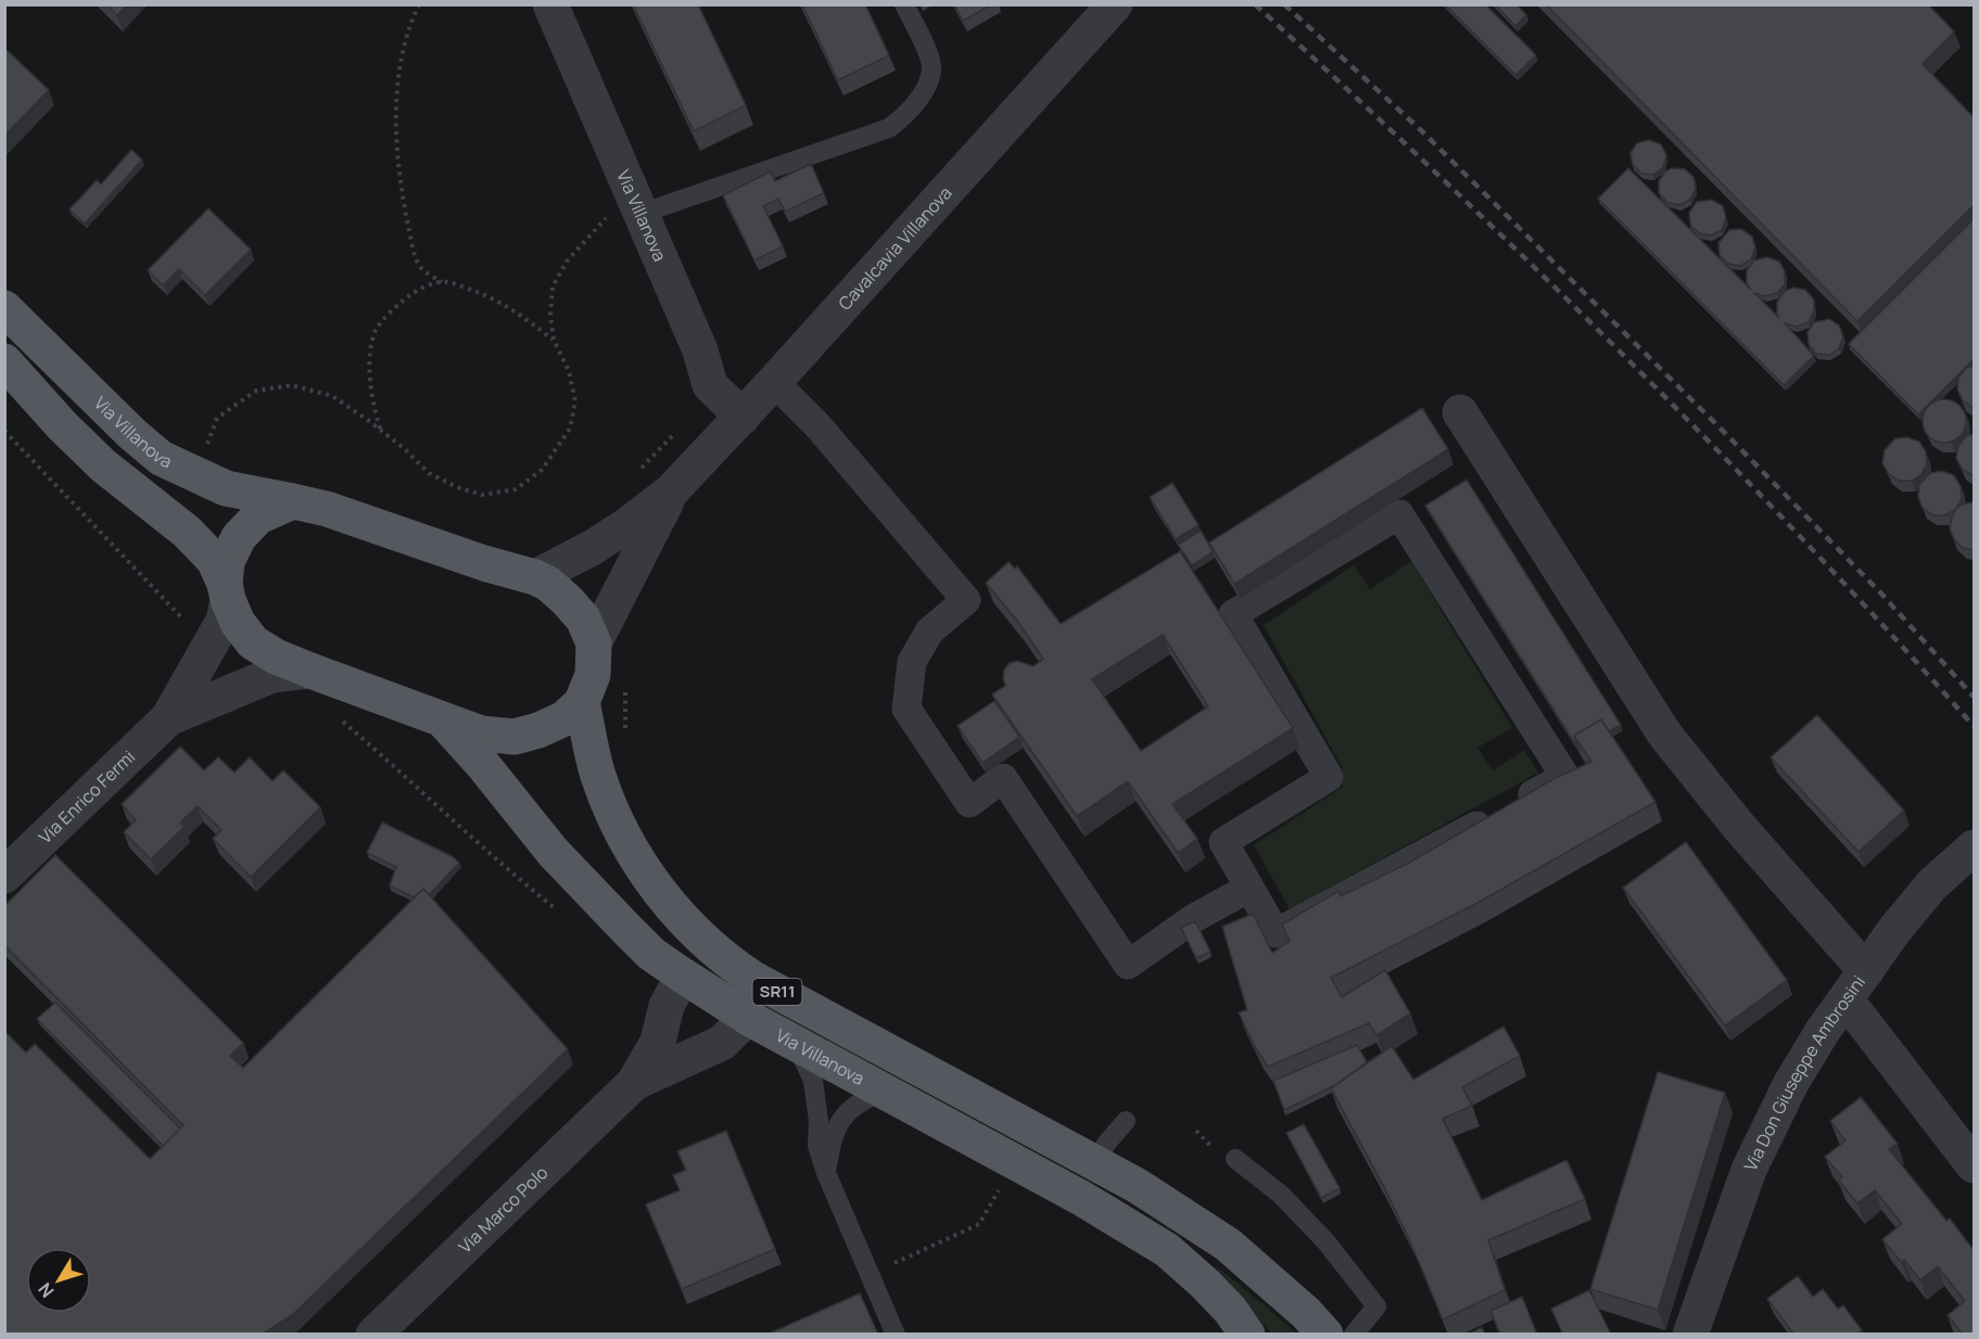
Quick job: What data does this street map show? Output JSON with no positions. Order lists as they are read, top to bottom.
{
  "streets": {
    "main road": ["Via Villanova", "SR11"],
    "street": [
      "Cavalcavia Villanova",
      "Via Enrico Fermi",
      "Via Don Giuseppe Ambrosini",
      "Via Marco Polo"
    ]
  },
  "crossings": [
    ["Via Villanova", "Cavalcavia Villanova"],
    ["Via Villanova", "Via Marco Polo"]
  ],
  "north": "bottom left"
}
